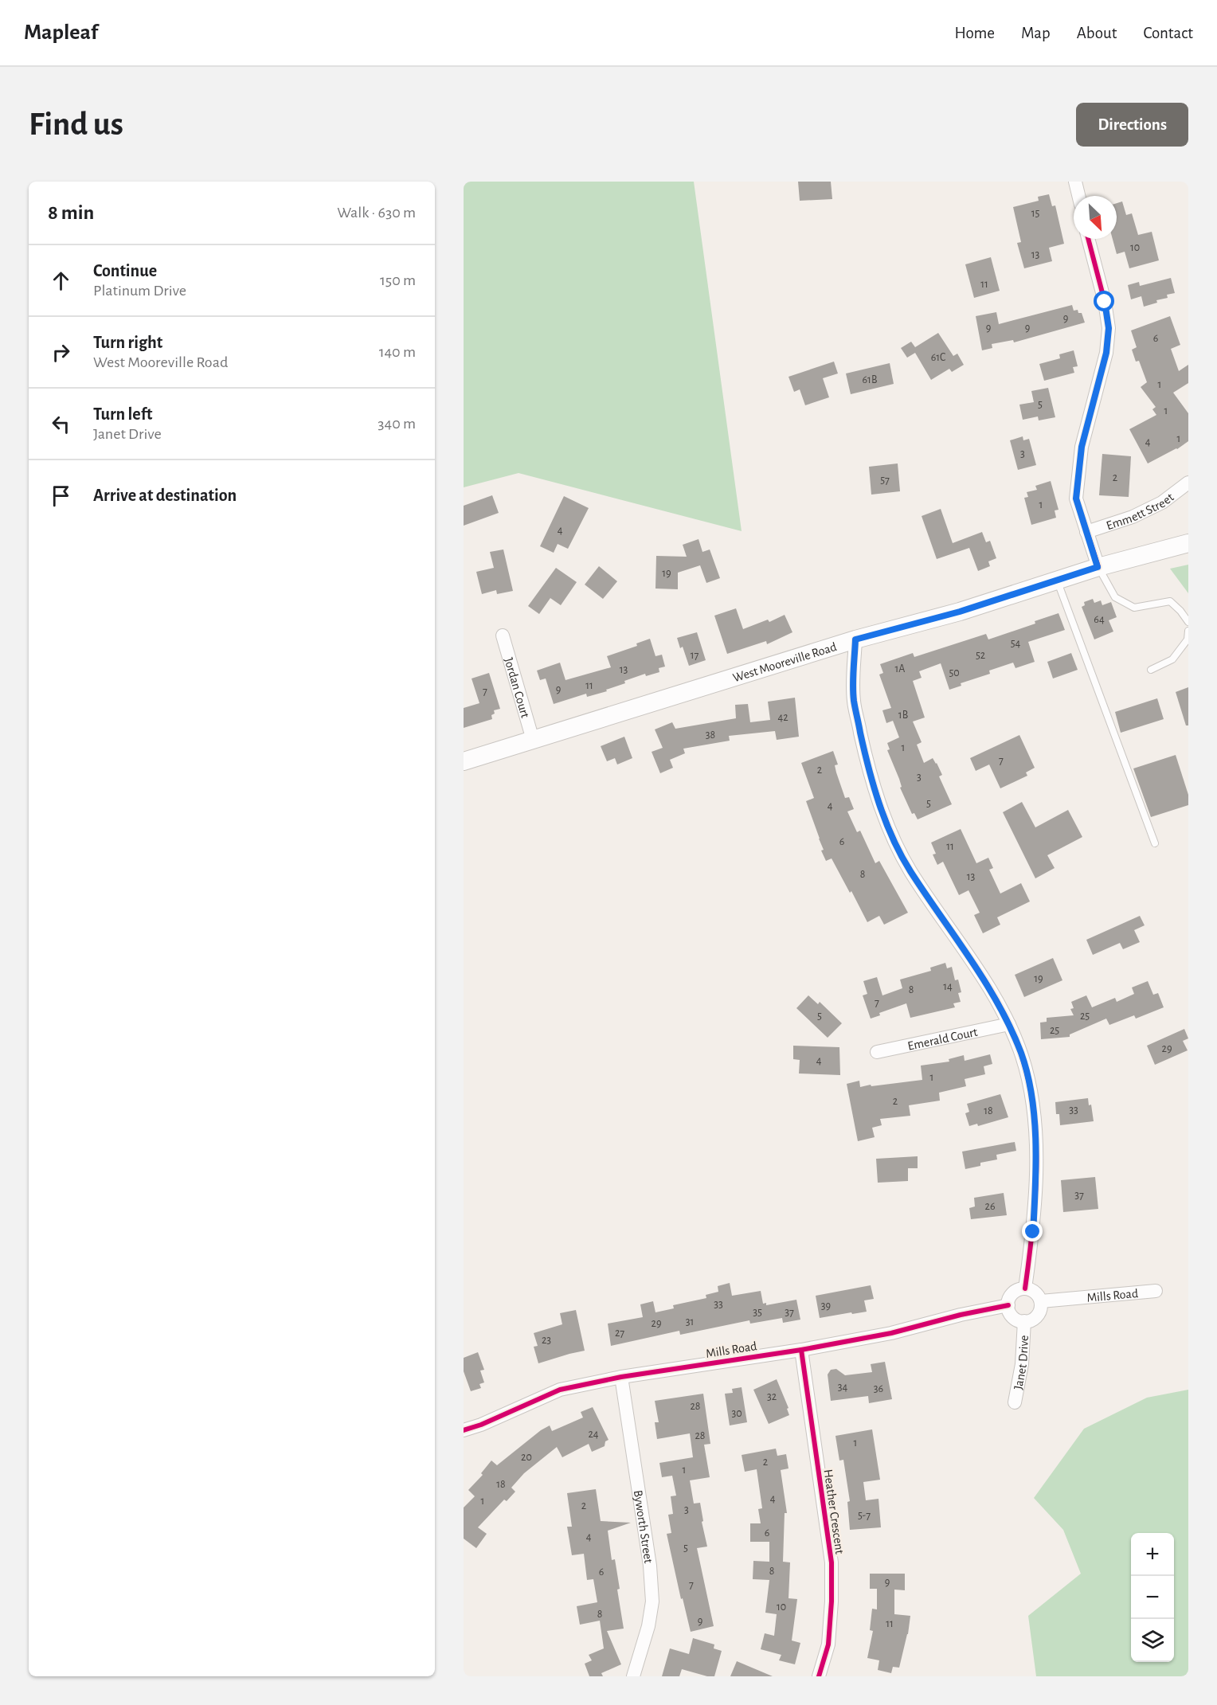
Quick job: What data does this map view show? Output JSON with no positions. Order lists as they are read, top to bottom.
{
  "streets": {
    "main road": ["West Mooreville Road"],
    "street": [
      "Emmett Street",
      "Jordan Court",
      "Emerald Court",
      "Mills Road",
      "Janet Drive",
      "Heather Crescent",
      "Byworth Street"
    ]
  },
  "crossings": [
    ["West Mooreville Road", "Jordan Court"],
    ["Mills Road", "Janet Drive"],
    ["Mills Road", "Heather Crescent"],
    ["Mills Road", "Byworth Street"]
  ],
  "house_numbers": [
    "15",
    "10",
    "13",
    "11",
    "9",
    "9",
    "9",
    "6",
    "61C",
    "61B",
    "1",
    "5",
    "1",
    "1",
    "4",
    "3",
    "2",
    "57",
    "1",
    "4",
    "19",
    "64",
    "54",
    "17",
    "52",
    "1A",
    "13",
    "50",
    "11",
    "9",
    "7",
    "1B",
    "42",
    "38",
    "1",
    "7",
    "2",
    "3",
    "5",
    "4",
    "6",
    "11",
    "8",
    "13",
    "19",
    "14",
    "8",
    "7",
    "5",
    "25",
    "25",
    "29",
    "4",
    "1",
    "2",
    "33",
    "18",
    "37",
    "26",
    "33",
    "39",
    "35",
    "37",
    "31",
    "29",
    "27",
    "23",
    "34",
    "36",
    "32",
    "28",
    "30",
    "24",
    "28",
    "1",
    "20",
    "2",
    "1",
    "18",
    "4",
    "1",
    "2",
    "3",
    "5-7",
    "6",
    "4",
    "5",
    "8",
    "6",
    "9",
    "7",
    "10",
    "8",
    "9",
    "11"
  ],
  "north": "bottom right",
  "page": {
    "header": "Mapleaf",
    "nav": [
      "Home",
      "Map",
      "About",
      "Contact"
    ],
    "buttons": "Directions",
    "title": "Find us",
    "heading": ["8 min", "Walk · 630 m"],
    "list": [
      ["Continue", "Platinum Drive", "150 m"],
      ["Turn right", "West Mooreville Road", "140 m"],
      ["Turn left", "Janet Drive", "340 m"],
      "Arrive at destination"
    ],
    "map_buttons": ["+", "−"]
  }
}
